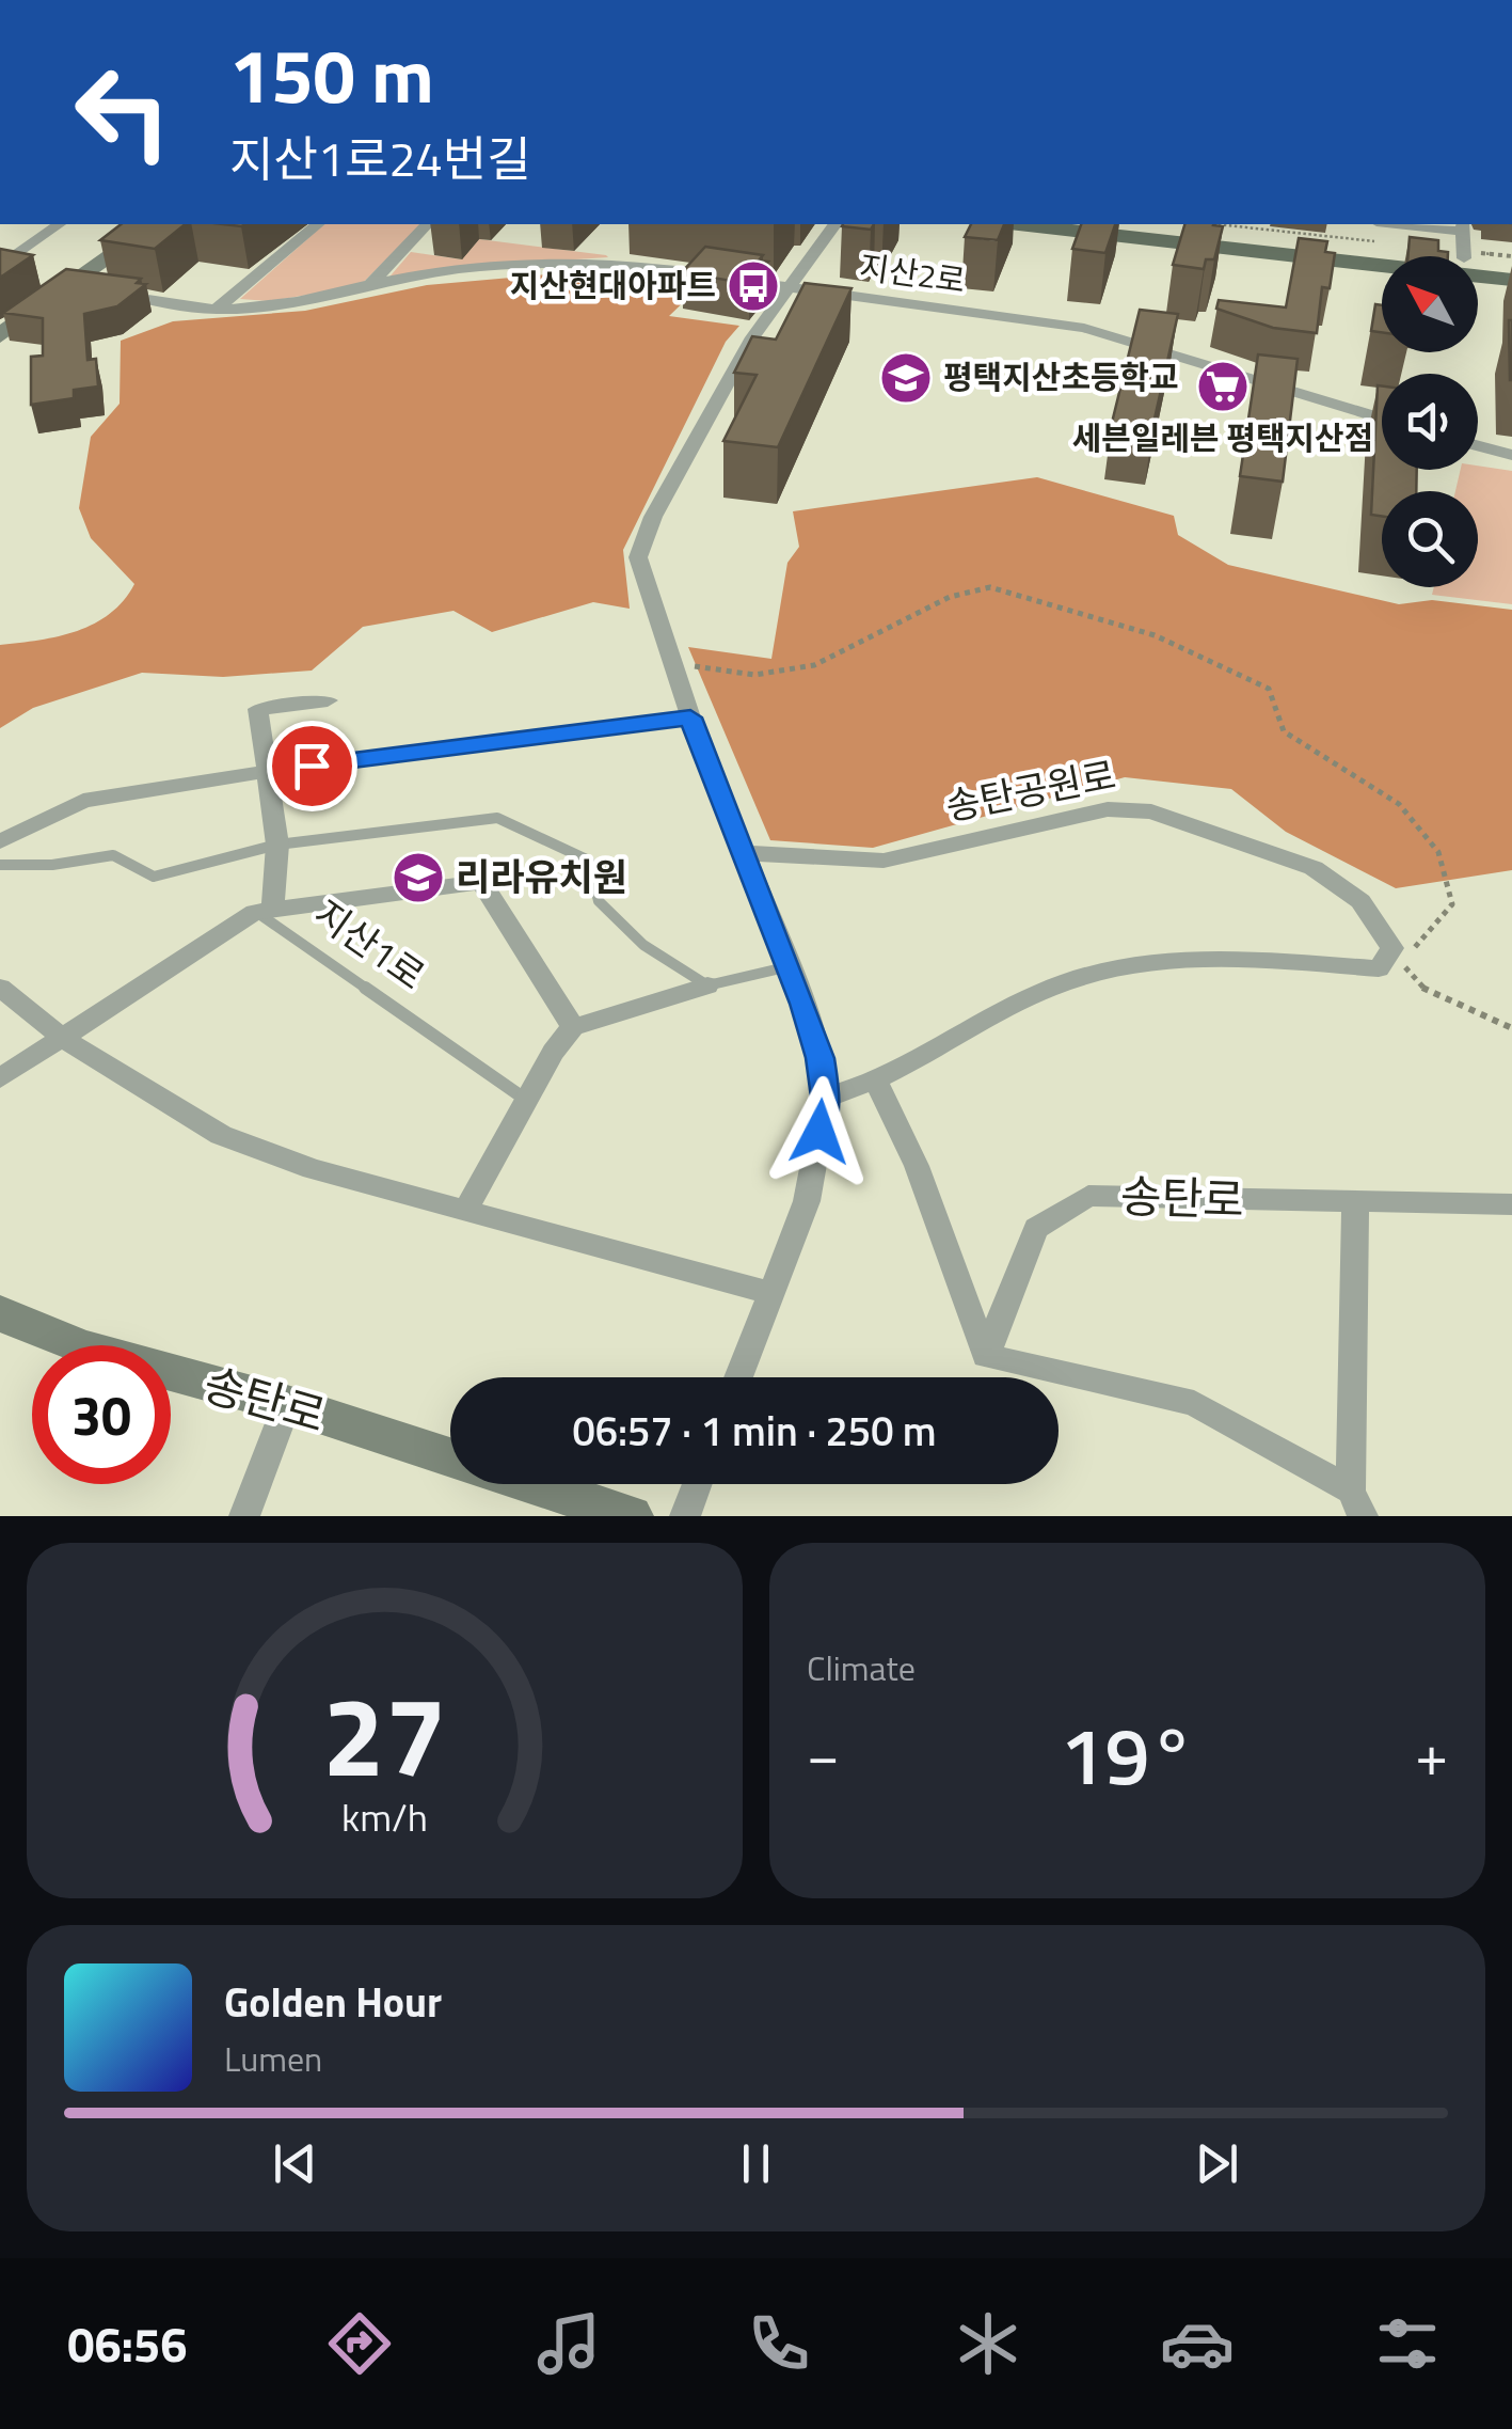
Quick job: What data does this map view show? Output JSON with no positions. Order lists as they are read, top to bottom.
{
  "streets": {
    "main road": ["송탄로"],
    "street": ["지산2로", "송탄공원로", "지산1로"]
  },
  "places": {
    "bus stop": ["지산현대아파트"],
    "school or university": ["평택지산초등학교", "리라유치원"],
    "supermarket": ["세븐일레븐 평택지산점"]
  },
  "north": "top left",
  "page": {
    "turn": ["150 m", "지산1로24번길"],
    "limit": "30",
    "trip": "06:57 · 1 min · 250 m",
    "tile": "Climate",
    "heat": ["−", "19°", "+"],
    "song": ["Golden Hour", "Lumen"],
    "tabs": "06:56",
    "gauge": ["27", "km/h"]
  }
}
